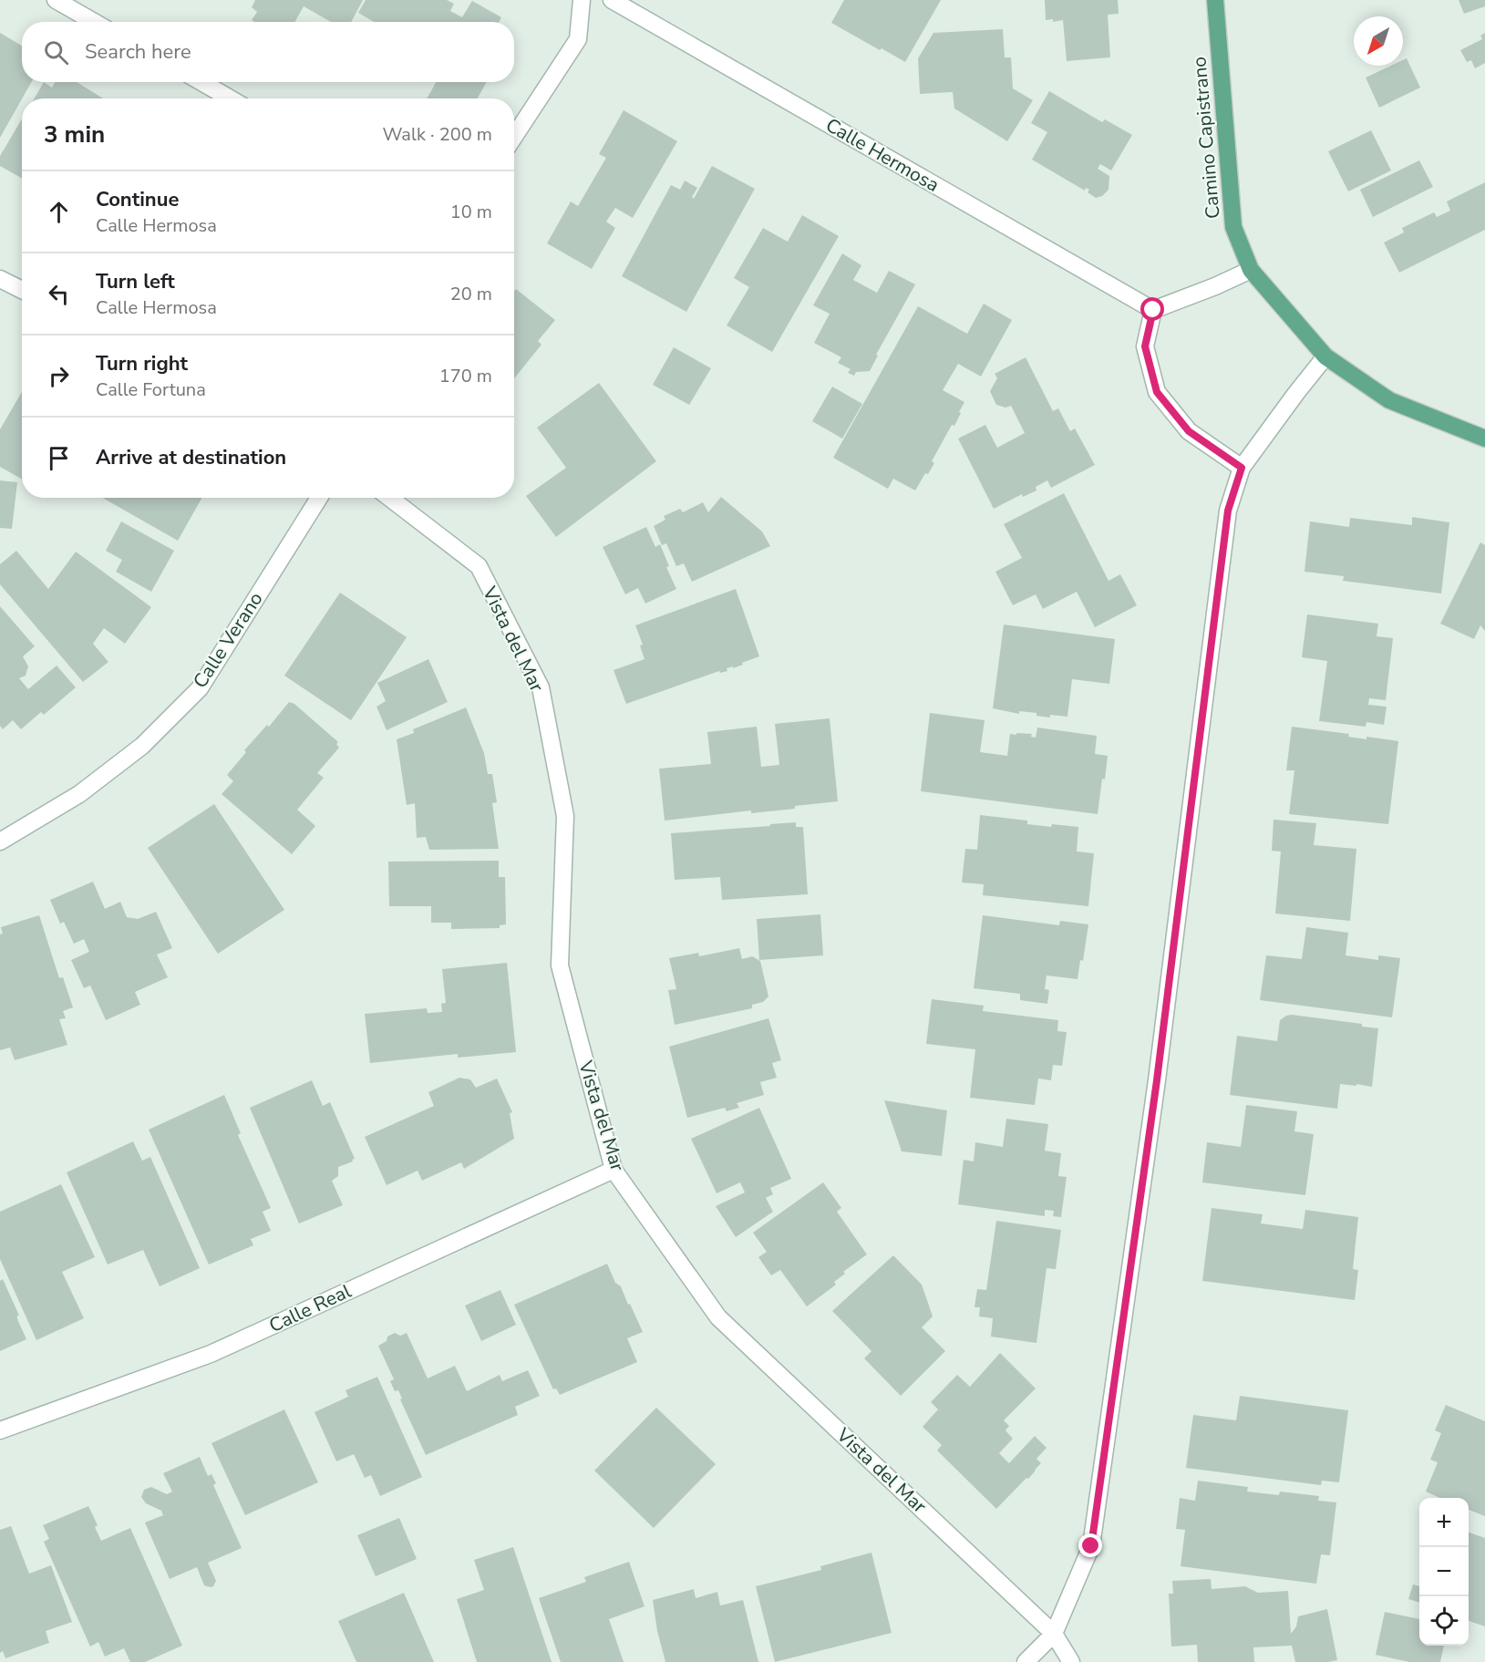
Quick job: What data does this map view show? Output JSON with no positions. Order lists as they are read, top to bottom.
{
  "streets": {
    "main road": ["Camino Capistrano"],
    "street": [
      "Calle Hermosa",
      "Vista del Mar",
      "Calle Verano",
      "Calle Real"
    ]
  },
  "crossings": [
    ["Camino Capistrano", "Calle Hermosa"],
    ["Vista del Mar", "Calle Real"]
  ],
  "north": "bottom left",
  "page": {
    "search": "Search here",
    "heading": ["3 min", "Walk · 200 m"],
    "list": [
      ["Continue", "Calle Hermosa", "10 m"],
      ["Turn left", "Calle Hermosa", "20 m"],
      ["Turn right", "Calle Fortuna", "170 m"],
      "Arrive at destination"
    ],
    "map_buttons": ["+", "−"]
  }
}
